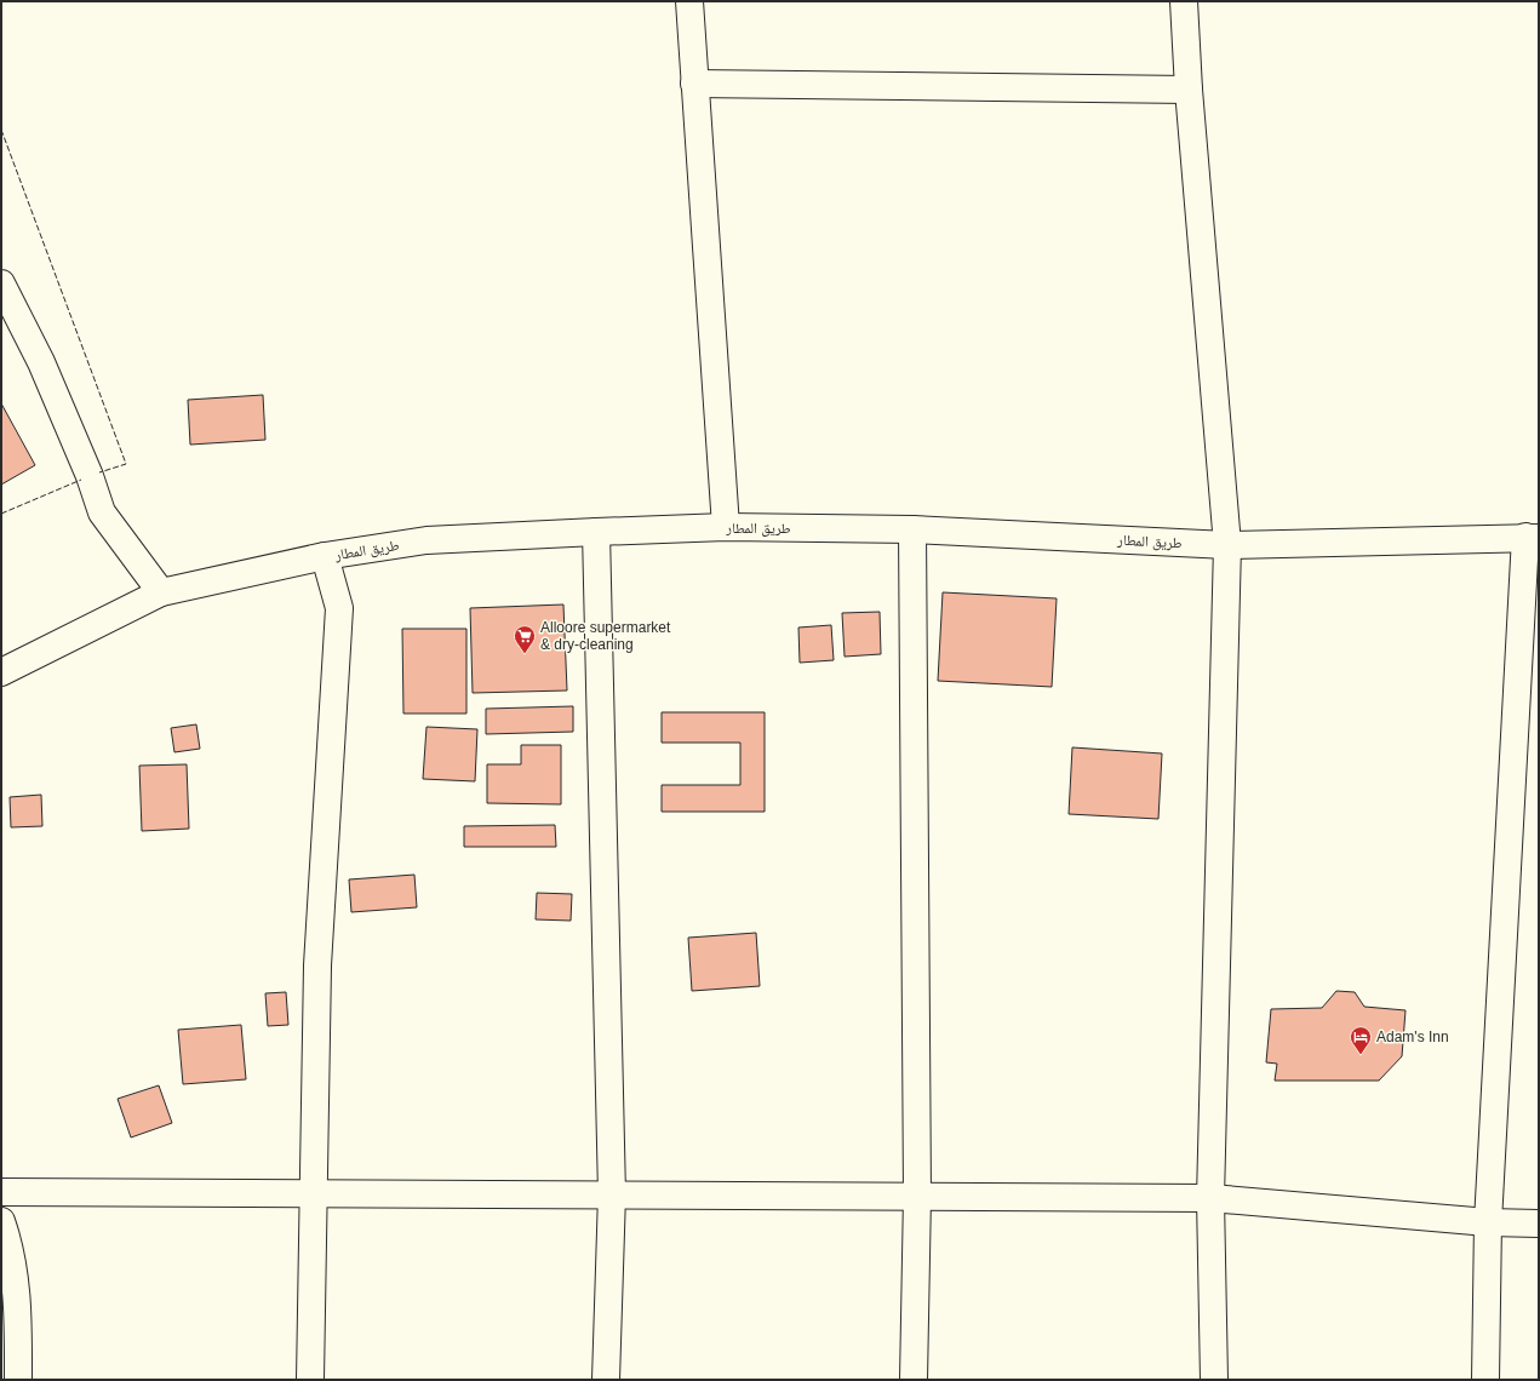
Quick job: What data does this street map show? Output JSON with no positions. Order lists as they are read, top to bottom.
{
  "streets": {
    "street": ["طريق المطار"]
  },
  "places": {
    "supermarket": ["Alloore supermarket & dry-cleaning"],
    "hotel": ["Adam's Inn"]
  }
}
